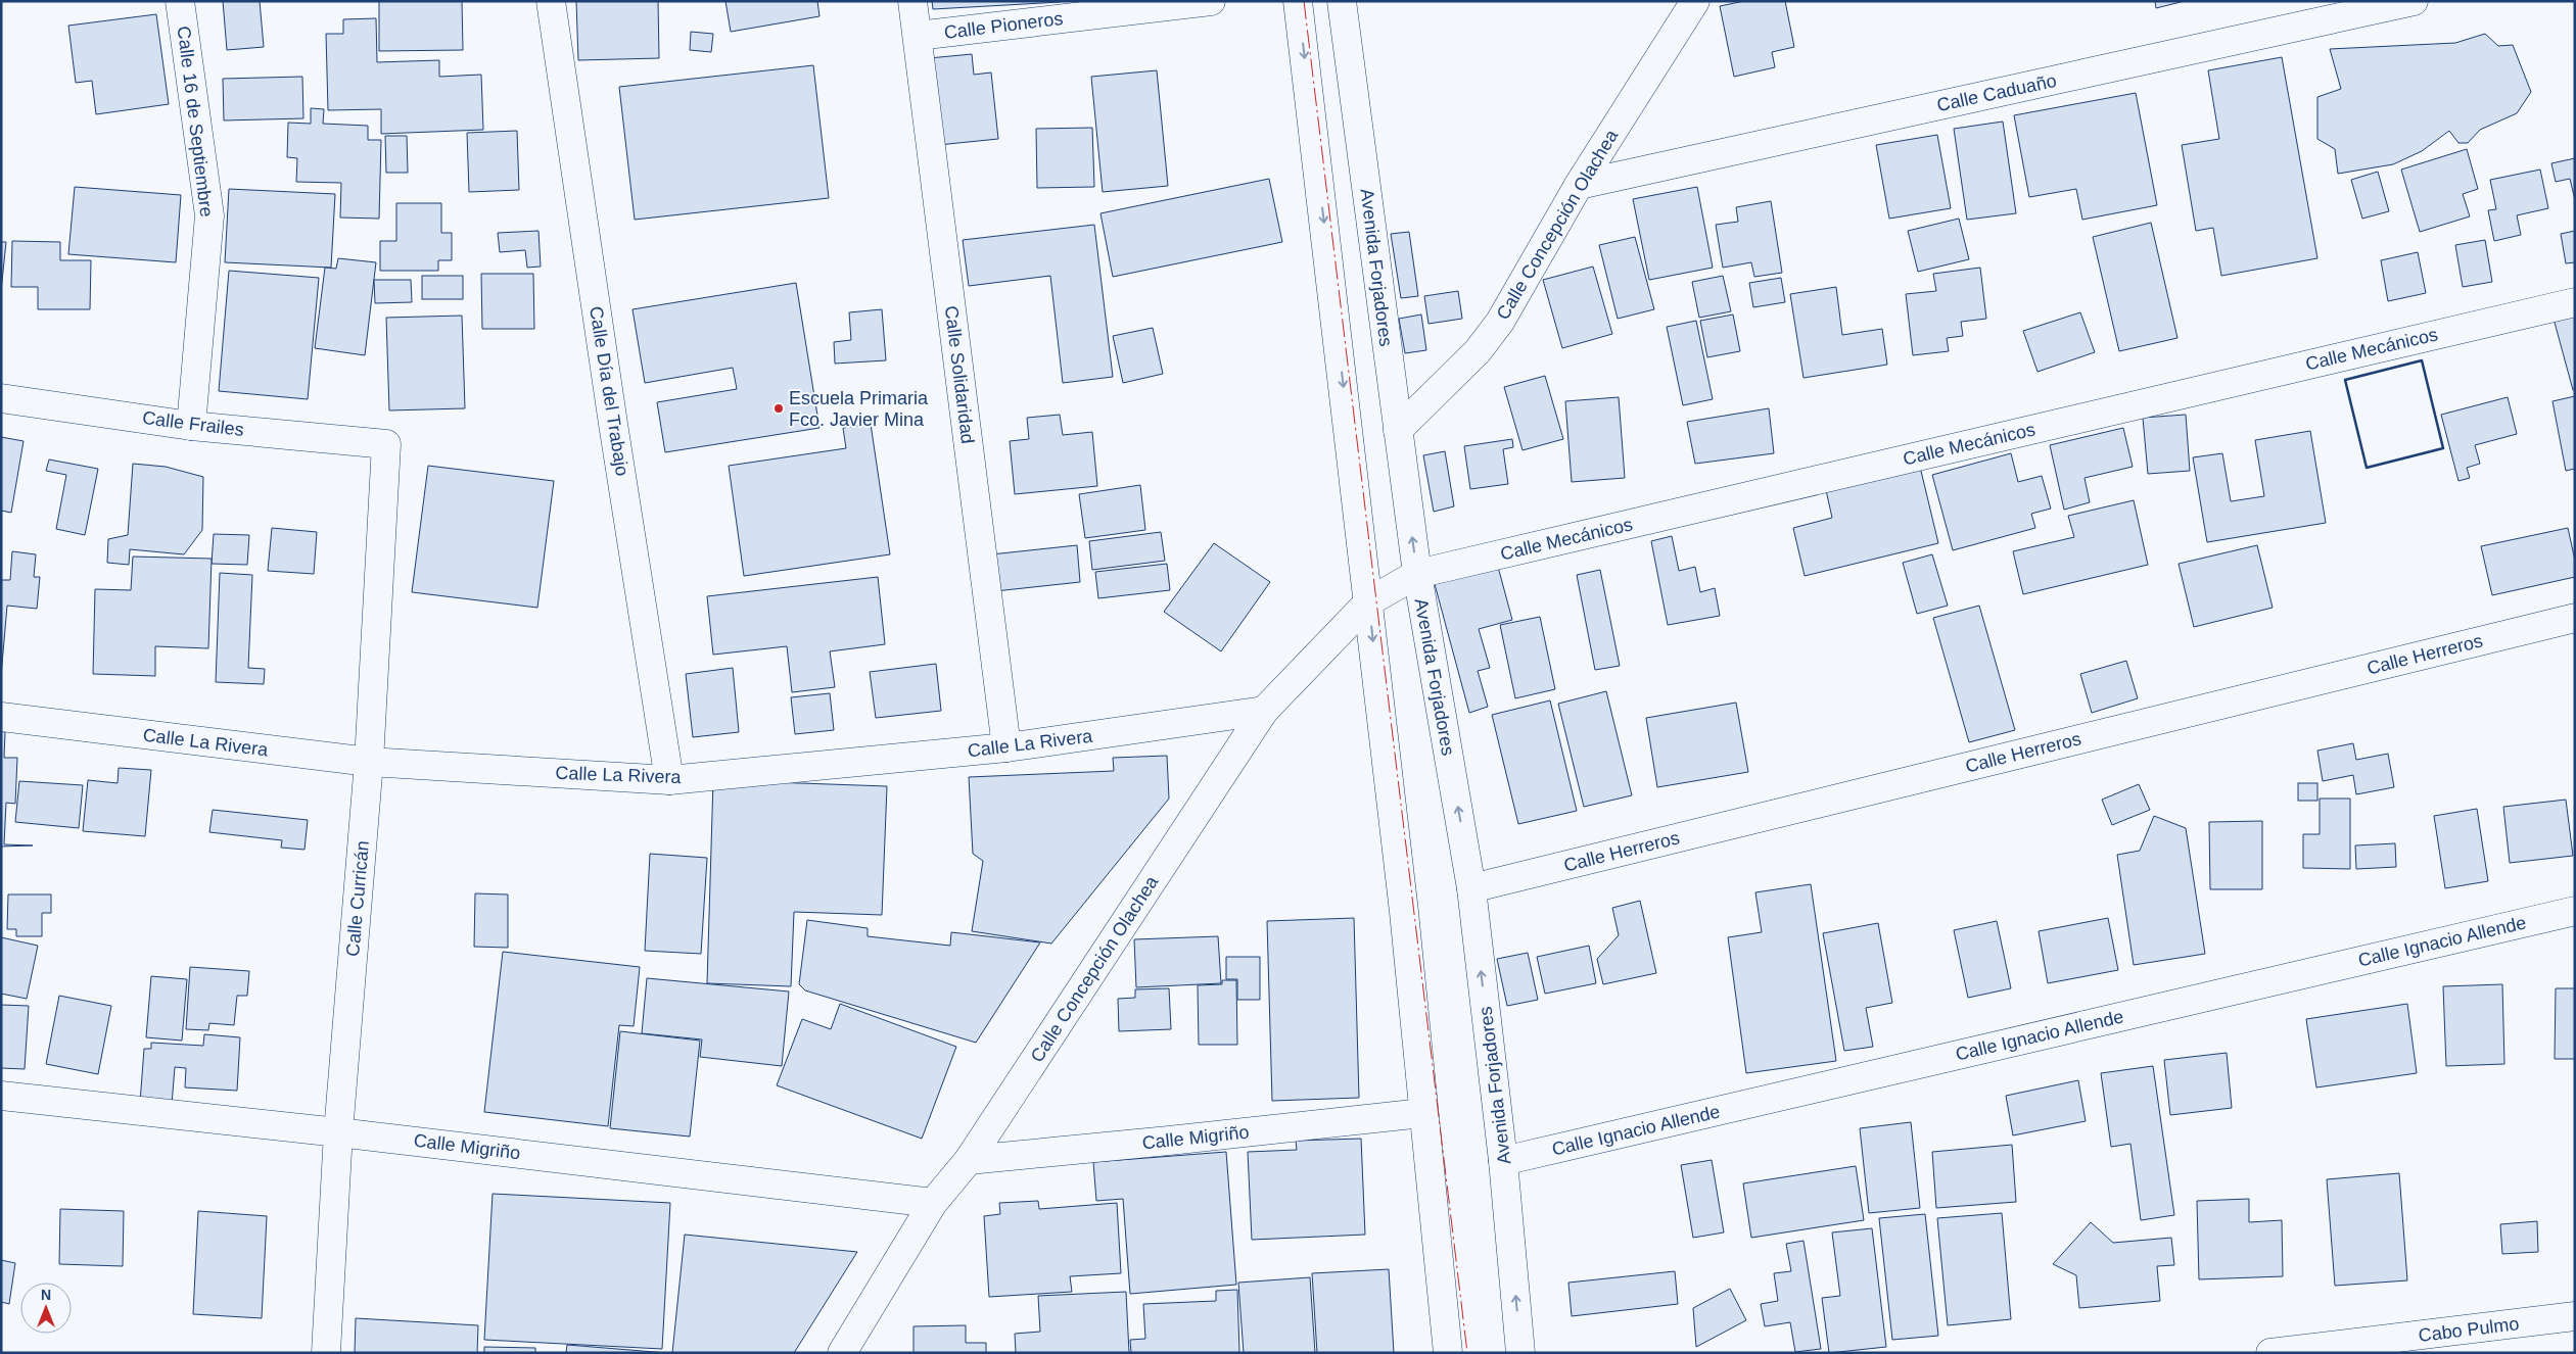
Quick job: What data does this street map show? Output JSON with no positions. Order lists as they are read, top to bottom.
{
  "streets": {
    "street": [
      "Calle Pioneros",
      "Calle Caduaño",
      "Calle 16 de Septiembre",
      "Calle Concepción Olachea",
      "Avenida Forjadores",
      "Calle Mecánicos",
      "Calle Solidaridad",
      "Calle Día del Trabajo",
      "Calle Frailes",
      "Calle Herreros",
      "Calle La Rivera",
      "Calle Curricán",
      "Calle Ignacio Allende",
      "Calle Migriño",
      "Cabo Pulmo"
    ]
  },
  "crossings": [
    ["Calle Pioneros", "Calle Solidaridad"],
    ["Calle Caduaño", "Calle Concepción Olachea"],
    ["Calle 16 de Septiembre", "Calle Frailes"],
    ["Calle Concepción Olachea", "Avenida Forjadores"],
    ["Calle Concepción Olachea", "Calle Mecánicos"],
    ["Calle Concepción Olachea", "Calle La Rivera"],
    ["Calle Concepción Olachea", "Calle Migriño"],
    ["Avenida Forjadores", "Calle Mecánicos"],
    ["Avenida Forjadores", "Calle Herreros"],
    ["Avenida Forjadores", "Calle Ignacio Allende"],
    ["Calle Solidaridad", "Calle La Rivera"],
    ["Calle Día del Trabajo", "Calle La Rivera"],
    ["Calle Frailes", "Calle Curricán"],
    ["Calle La Rivera", "Calle Curricán"],
    ["Calle Curricán", "Calle Migriño"]
  ],
  "places": ["Escuela Primaria Fco. Javier Mina"],
  "north": "top"
}
